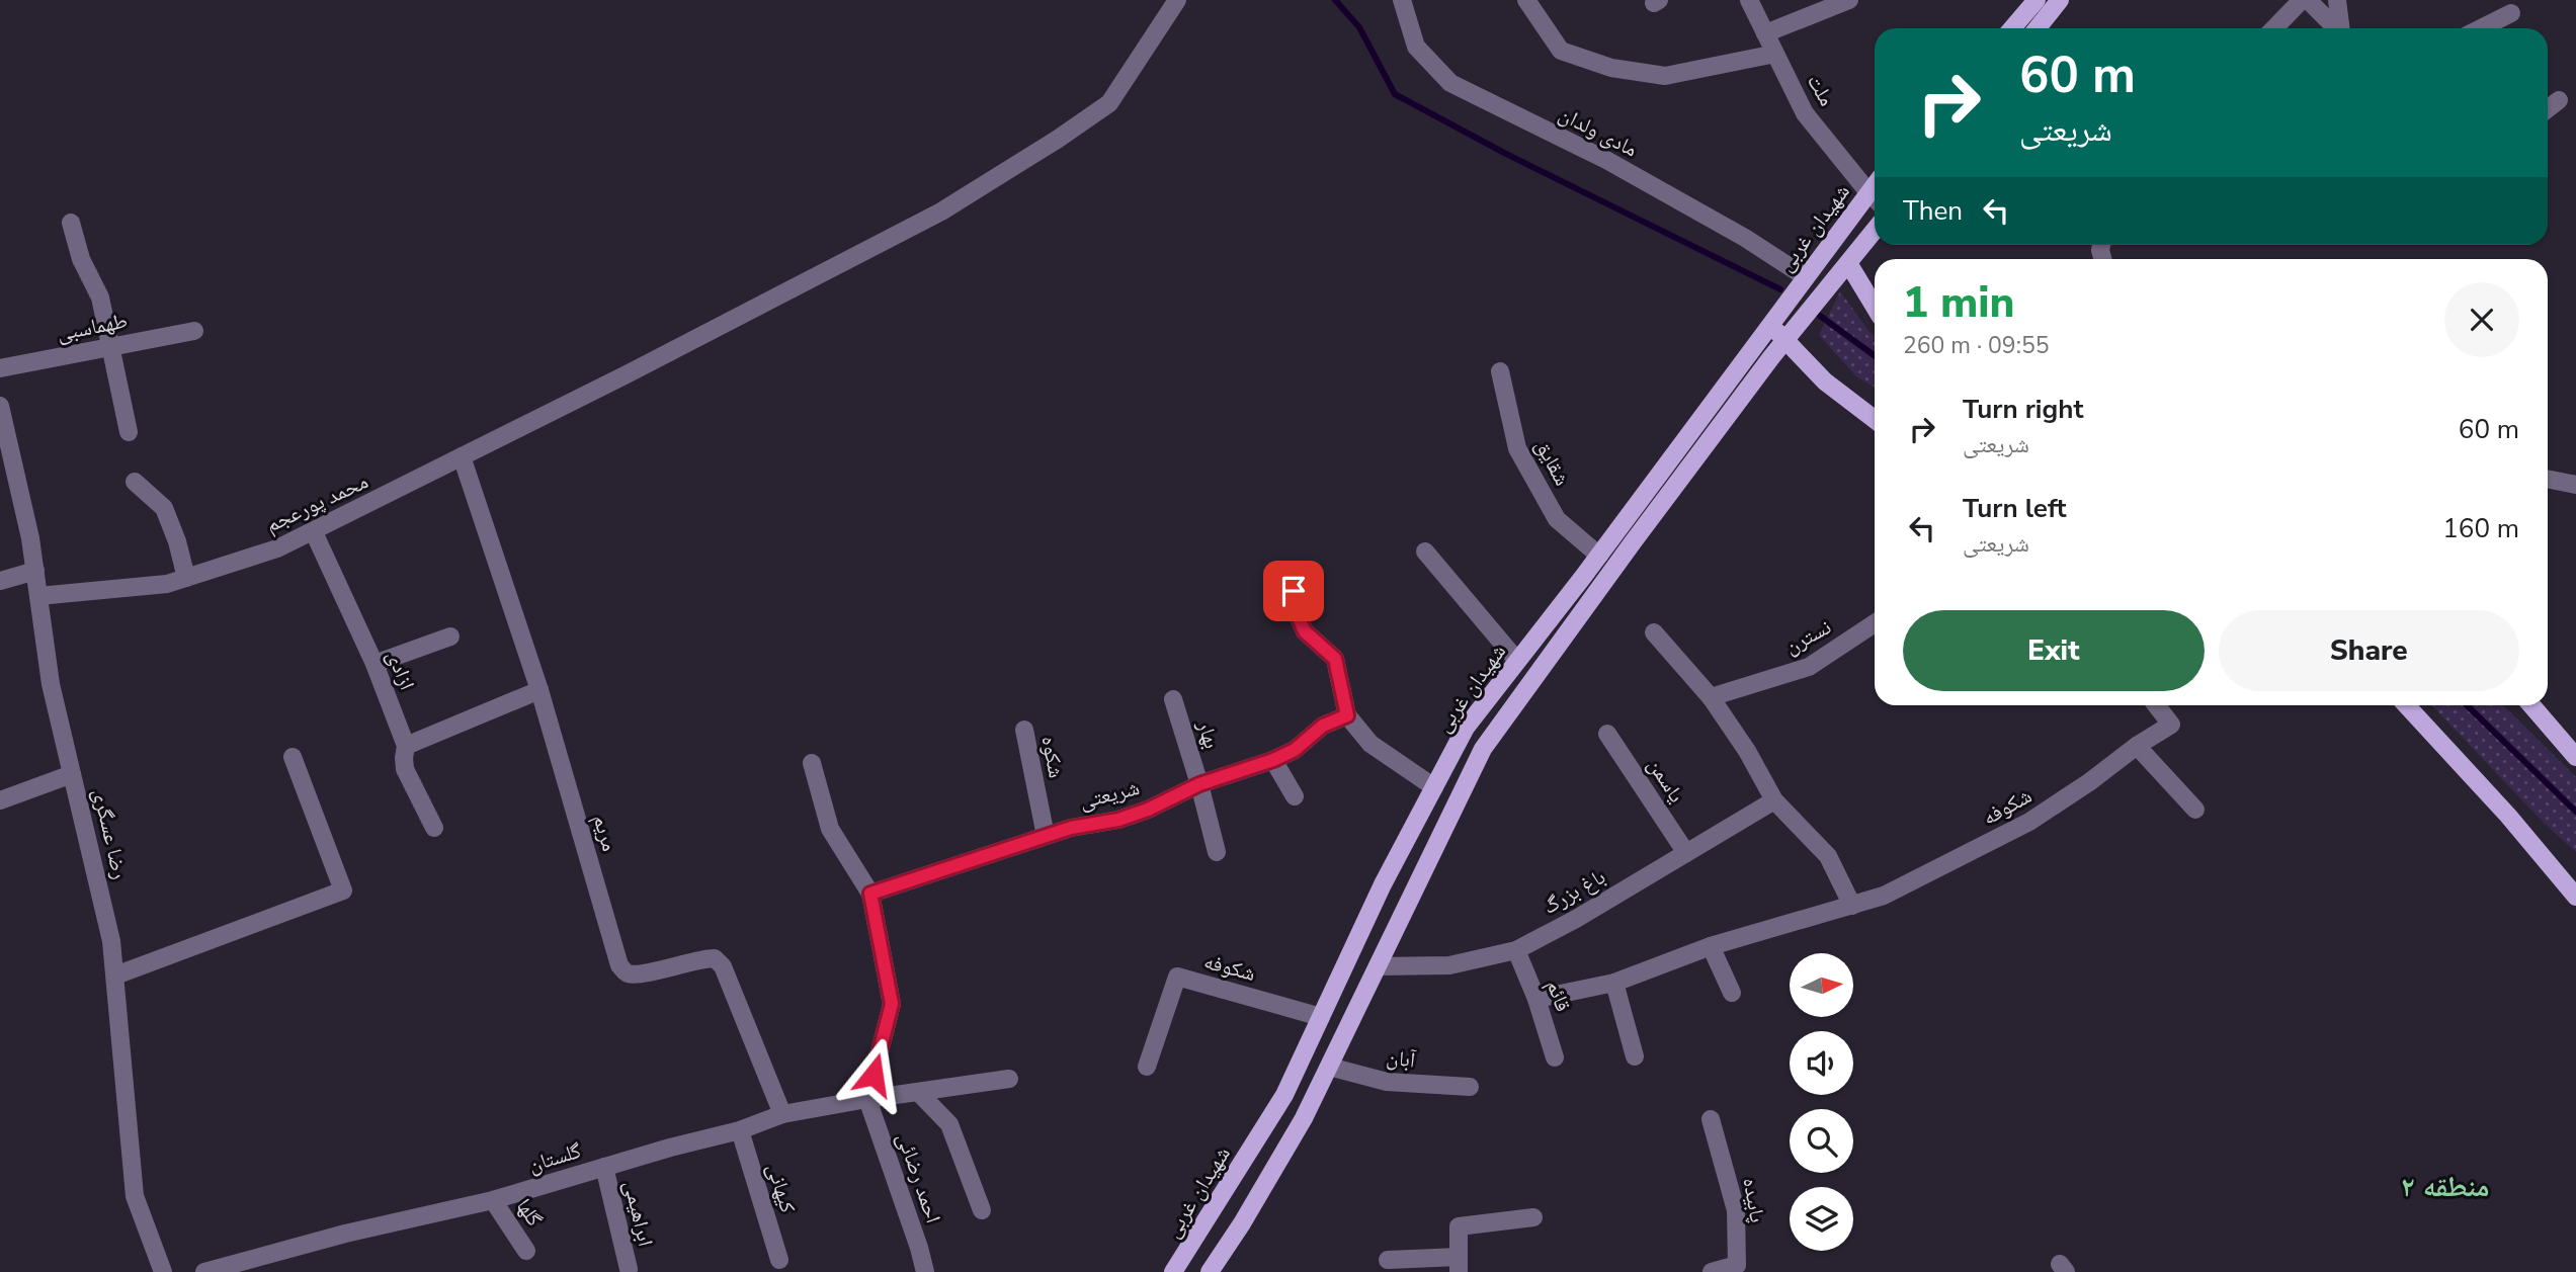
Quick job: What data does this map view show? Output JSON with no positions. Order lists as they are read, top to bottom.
{
  "streets": {
    "main road": ["شهیدان غربی"],
    "street": [
      "ملت",
      "مادی ولدان",
      "طهماسبی",
      "شقایق",
      "محمد پورعجم",
      "نسترن",
      "ازادی",
      "بهار",
      "شکوه",
      "یاسمن",
      "شریعتی",
      "شکوفه",
      "مریم",
      "رضا عسگری",
      "باغ بزرگ",
      "قائم",
      "آبان",
      "گلستان",
      "احمد رضائی",
      "کیهانی",
      "پابیده",
      "گلها",
      "ابراهیمی"
    ]
  },
  "crossings": [
    ["ملت", "شهیدان غربی"],
    ["مادی ولدان", "شهیدان غربی"],
    ["شهیدان غربی", "شقایق"],
    ["شهیدان غربی", "شکوفه"],
    ["محمد پورعجم", "ازادی"],
    ["محمد پورعجم", "مریم"],
    ["محمد پورعجم", "رضا عسگری"],
    ["بهار", "شریعتی"],
    ["شکوه", "شریعتی"],
    ["یاسمن", "باغ بزرگ"],
    ["شکوفه", "قائم"],
    ["مریم", "گلستان"],
    ["باغ بزرگ", "قائم"],
    ["گلستان", "احمد رضائی"],
    ["گلستان", "کیهانی"],
    ["گلستان", "گلها"],
    ["گلستان", "ابراهیمی"]
  ],
  "districts": ["منطقه ۲"],
  "north": "right",
  "page": {
    "turn": ["60 m", "شریعتی"],
    "then": "Then",
    "heading": ["1 min", "260 m · 09:55"],
    "list": [
      {
        "name": "Turn right",
        "note": "شریعتی",
        "value": "60 m"
      },
      {
        "name": "Turn left",
        "note": "شریعتی",
        "value": "160 m"
      }
    ],
    "buttons": ["Exit", "Share"]
  }
}
